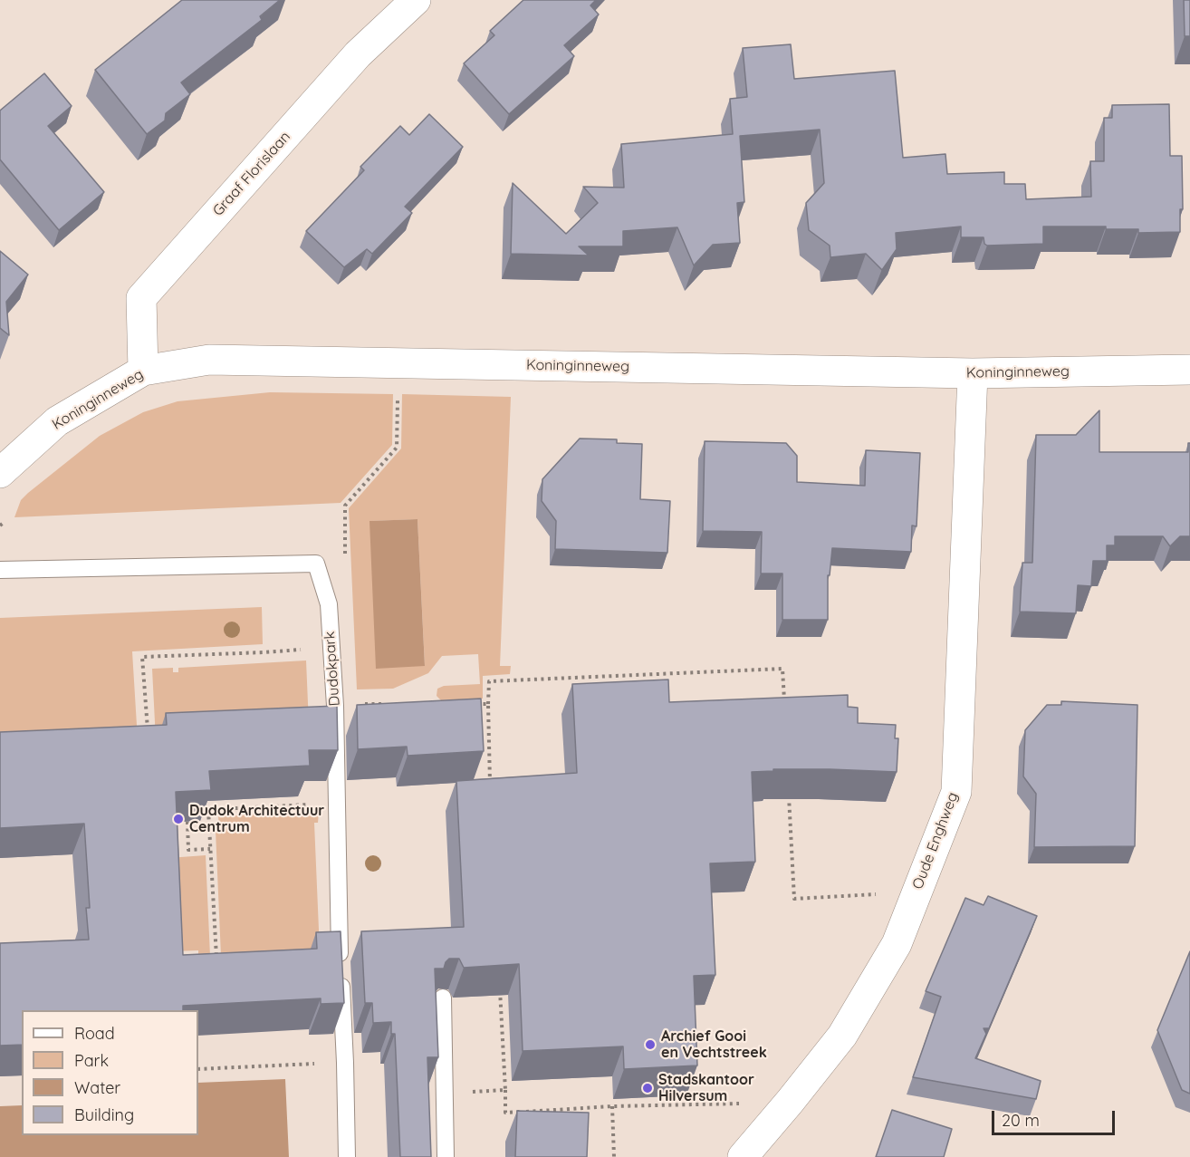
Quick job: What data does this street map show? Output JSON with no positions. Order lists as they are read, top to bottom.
{
  "streets": {
    "street": ["Graaf Florislaan", "Koninginneweg", "Oude Enghweg"],
    "lane": ["Dudokpark"]
  },
  "crossings": [
    ["Graaf Florislaan", "Koninginneweg"],
    ["Koninginneweg", "Oude Enghweg"]
  ],
  "places": ["Dudok Architectuur Centrum", "Archief Gooi en Vechtstreek", "Stadskantoor Hilversum"],
  "legend": [
    "Road",
    "Park",
    "Water",
    "Building"
  ],
  "scale_bar": "20 m"
}
